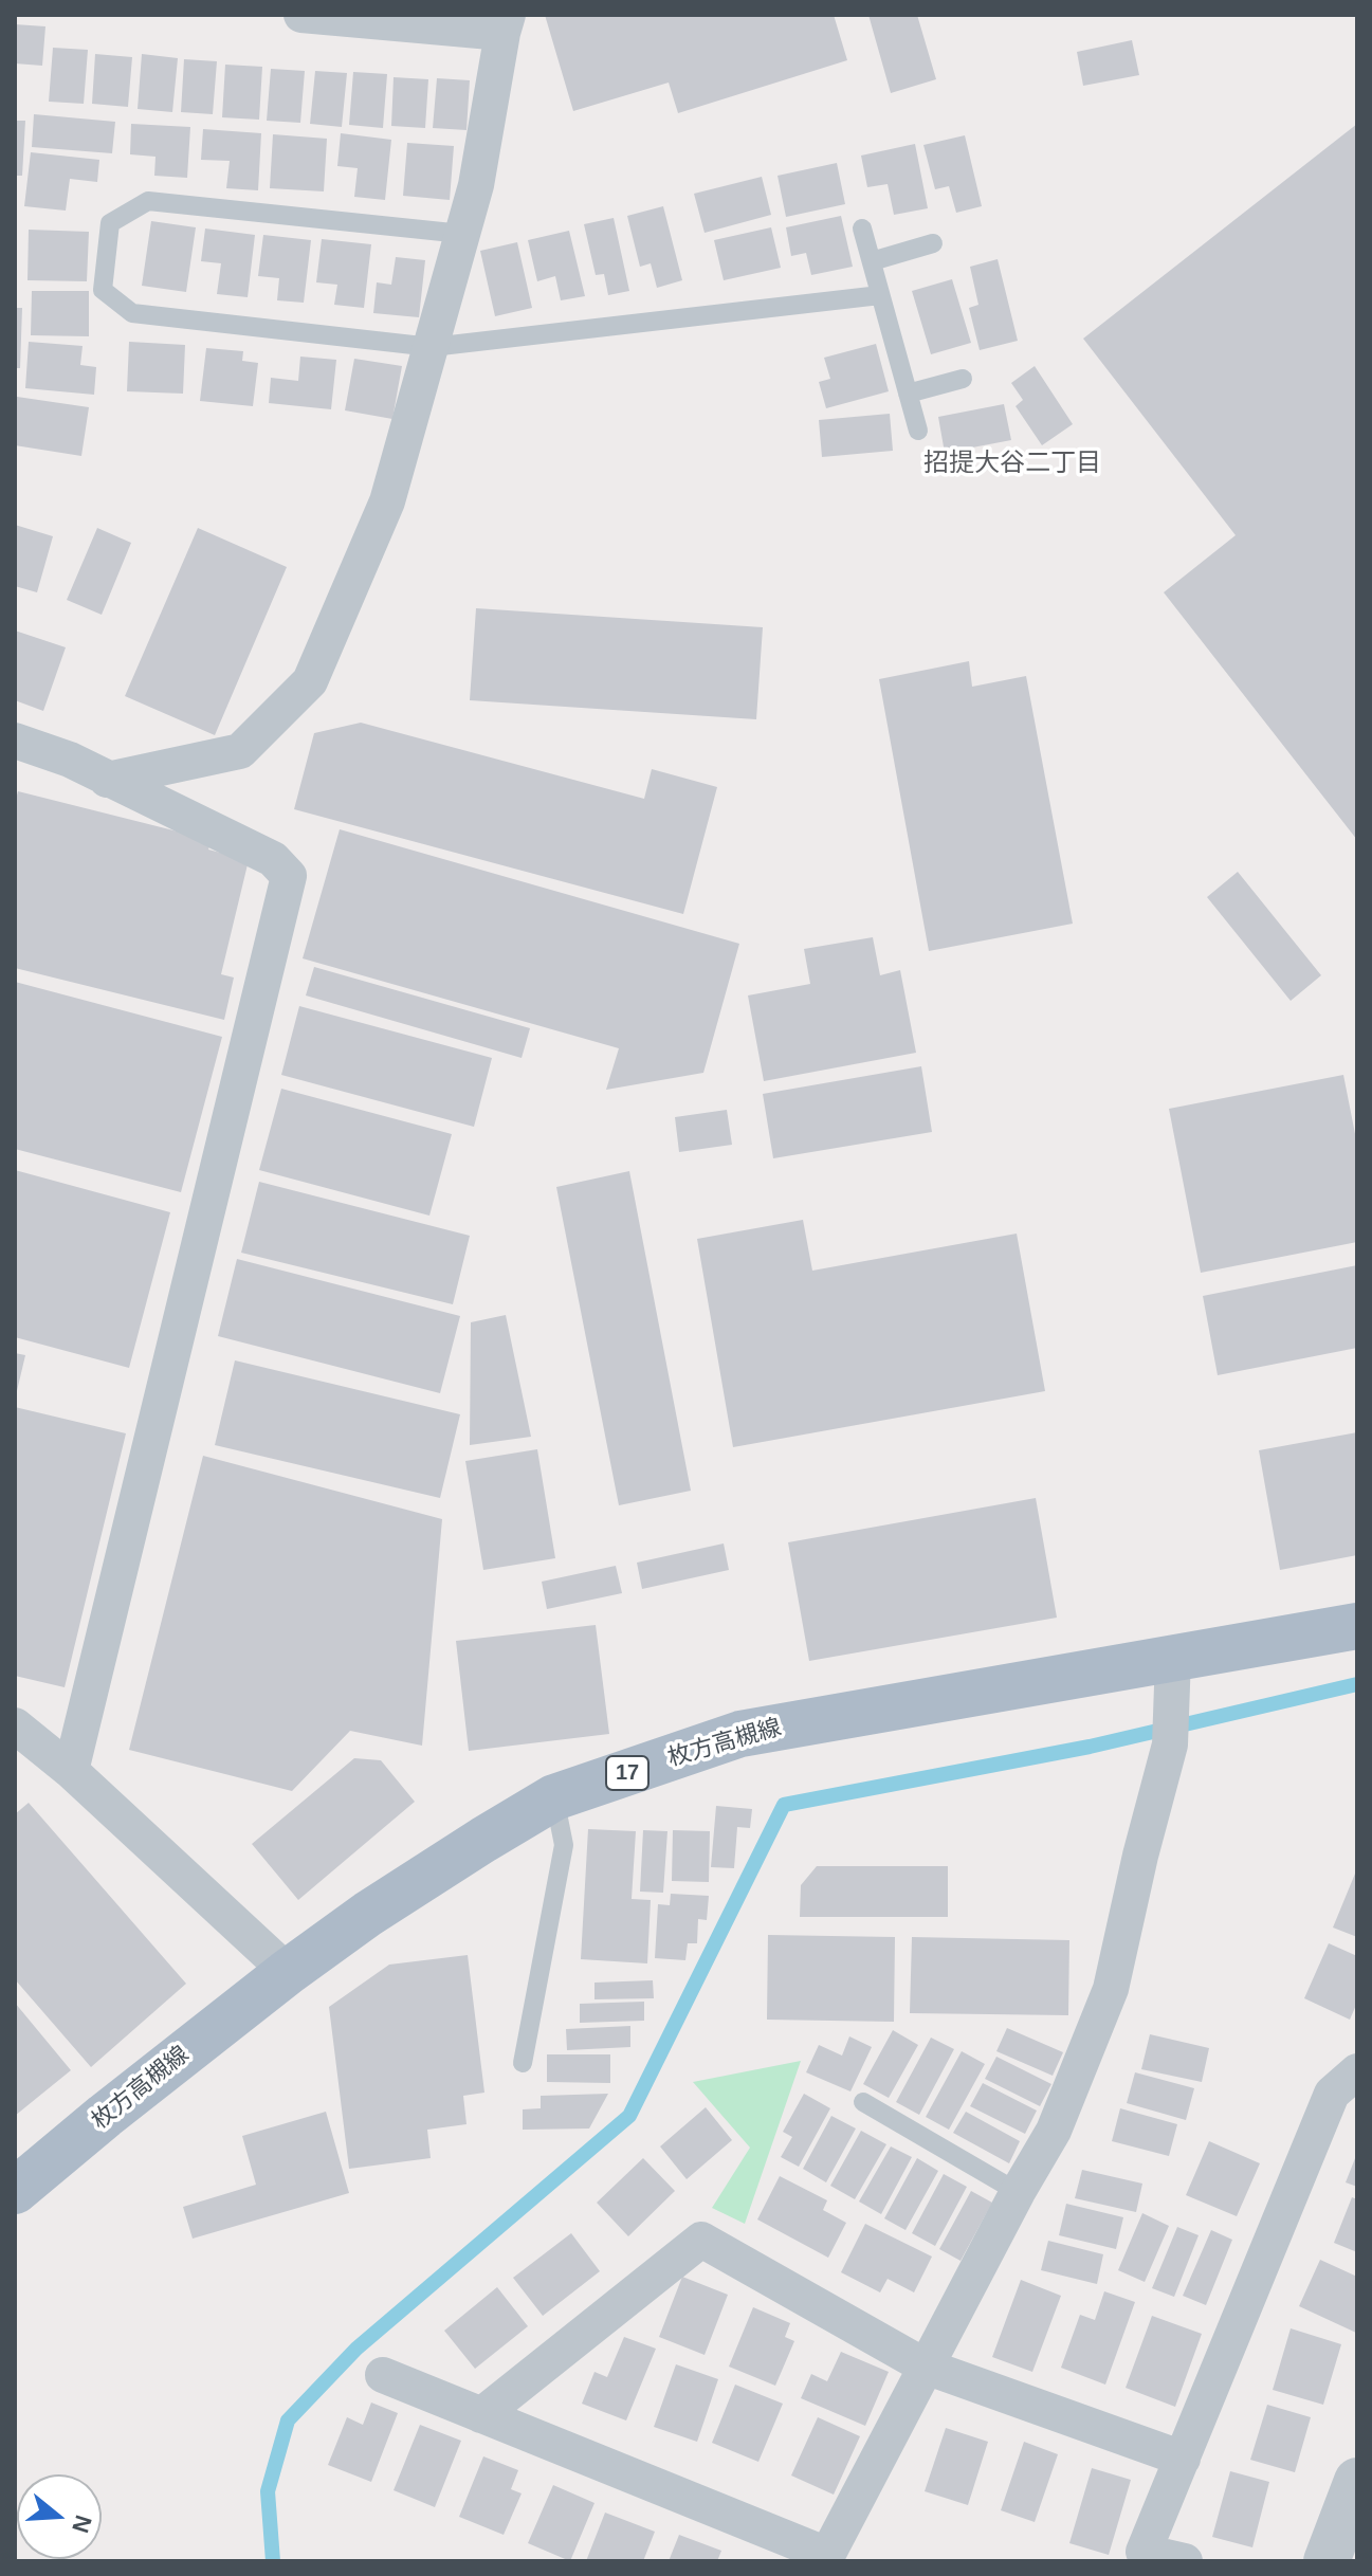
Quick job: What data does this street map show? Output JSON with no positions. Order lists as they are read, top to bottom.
{
  "streets": {
    "main road": ["枚方高槻線", "17"]
  },
  "districts": ["招提大谷二丁目"],
  "north": "right"
}
